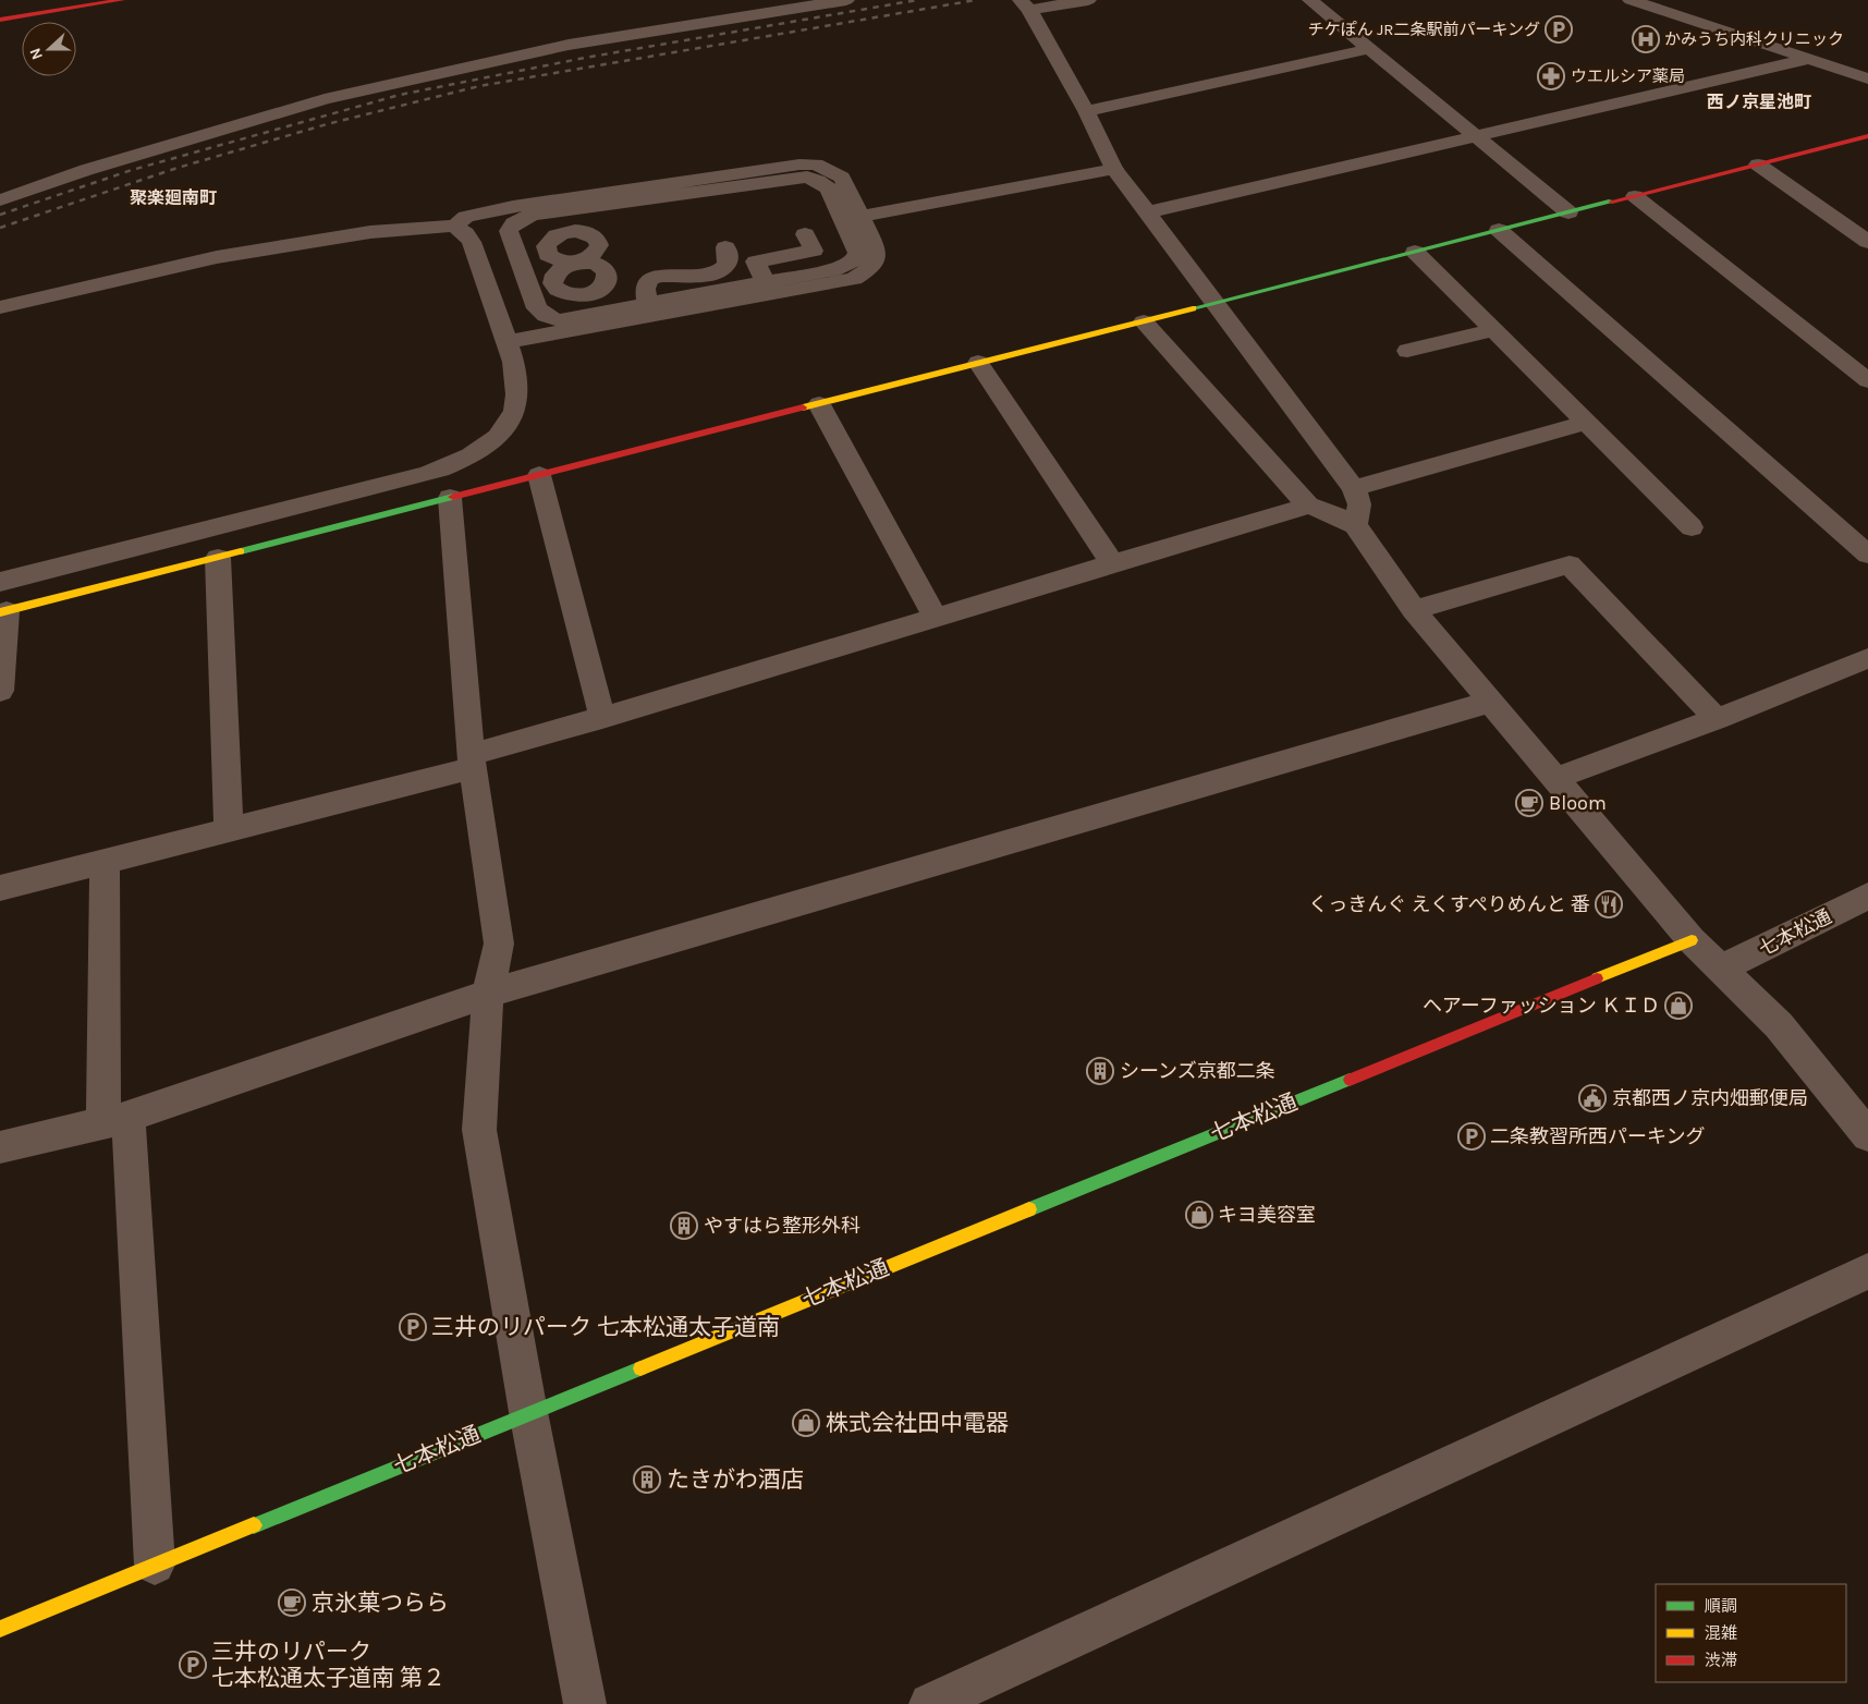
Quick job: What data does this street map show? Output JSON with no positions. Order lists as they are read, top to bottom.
{
  "streets": {
    "street": ["七本松通"]
  },
  "districts": ["西ノ京星池町", "聚楽廻南町"],
  "places": {
    "parking": [
      "チケぽん JR二条駅前パーキング",
      "二条教習所西パーキング",
      "三井のリパーク 七本松通太子道南",
      "三井のリパーク 七本松通太子道南 第２"
    ],
    "hospital": ["かみうち内科クリニック"],
    "pharmacy": ["ウエルシア薬局"],
    "cafe": ["Bloom", "京氷菓つらら"],
    "restaurant": ["くっきんぐ えくすぺりめんと 番"],
    "shop": ["ヘアーファッション ＫＩＤ", "キヨ美容室", "株式会社田中電器"],
    "building": ["シーンズ京都二条", "やすはら整形外科", "たきがわ酒店"],
    "public building": ["京都西ノ京内畑郵便局"]
  },
  "legend": ["順調", "混雑", "渋滞"],
  "north": "left"
}
